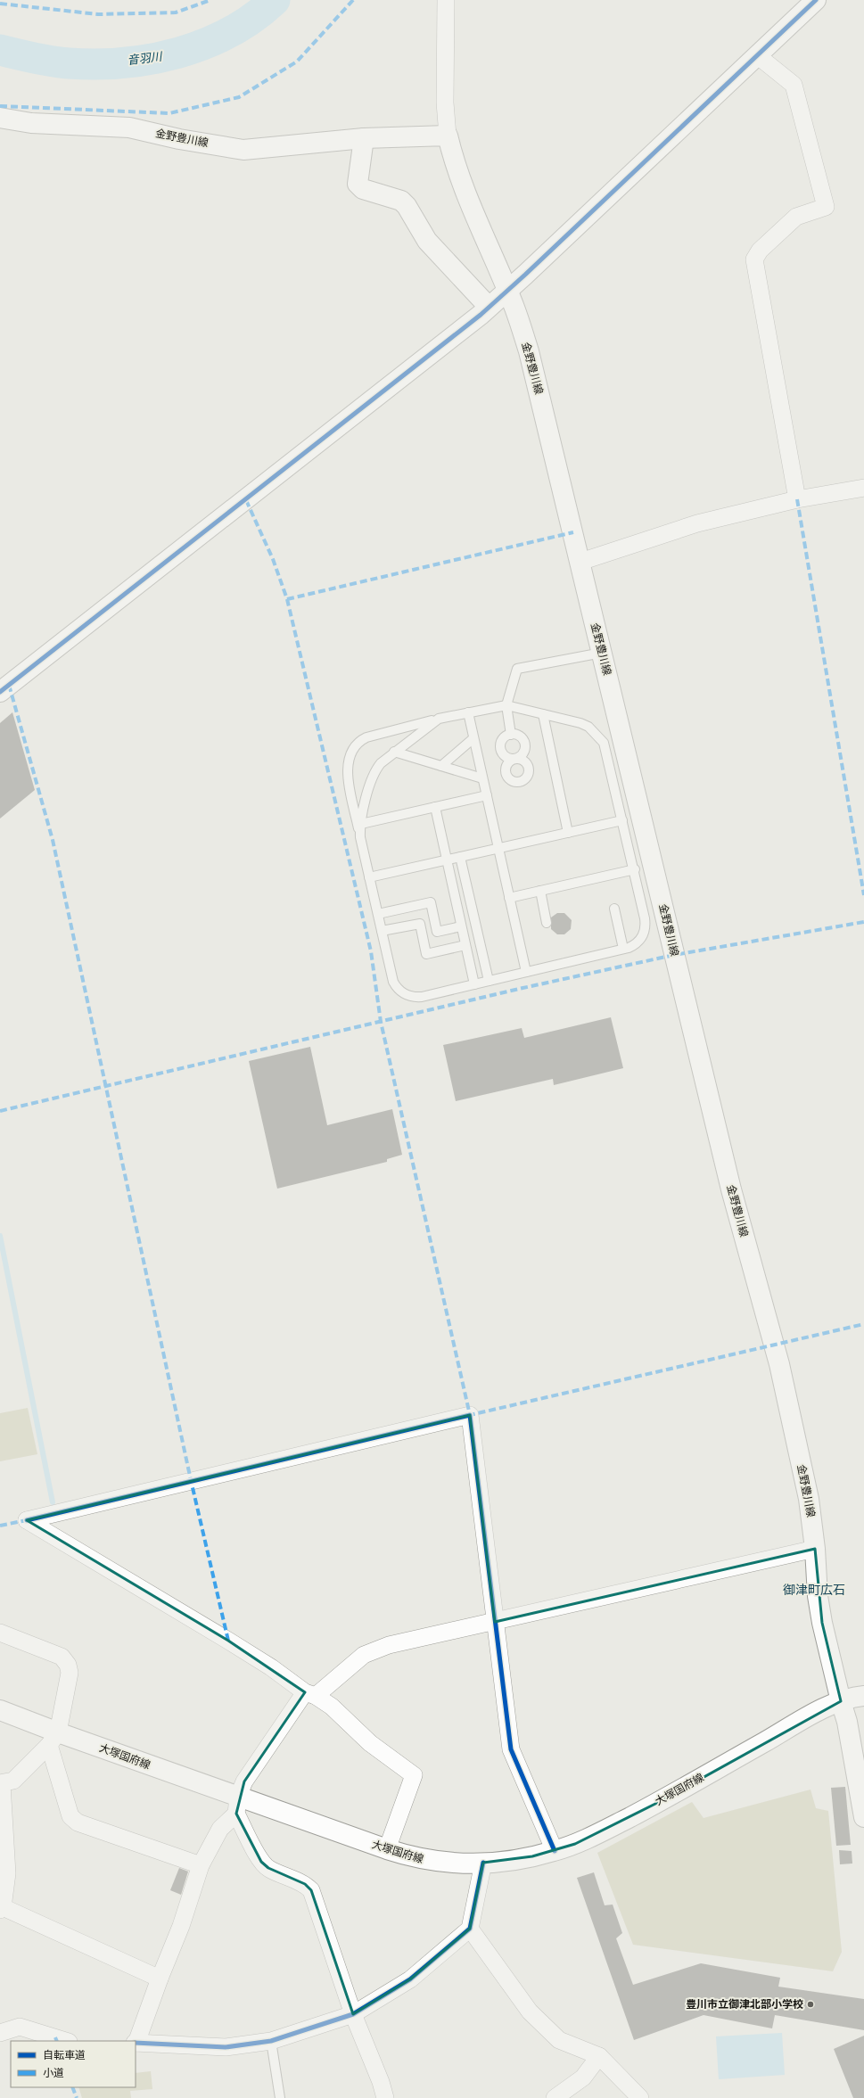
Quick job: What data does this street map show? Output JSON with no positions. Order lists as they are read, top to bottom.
{
  "streets": {
    "main road": ["金野豊川線", "大塚国府線"]
  },
  "crossings": [
    ["金野豊川線", "大塚国府線"]
  ],
  "districts": ["御津町広石"],
  "water": ["音羽川"],
  "places": ["豊川市立御津北部小学校"],
  "legend": ["自転車道", "小道"]
}
